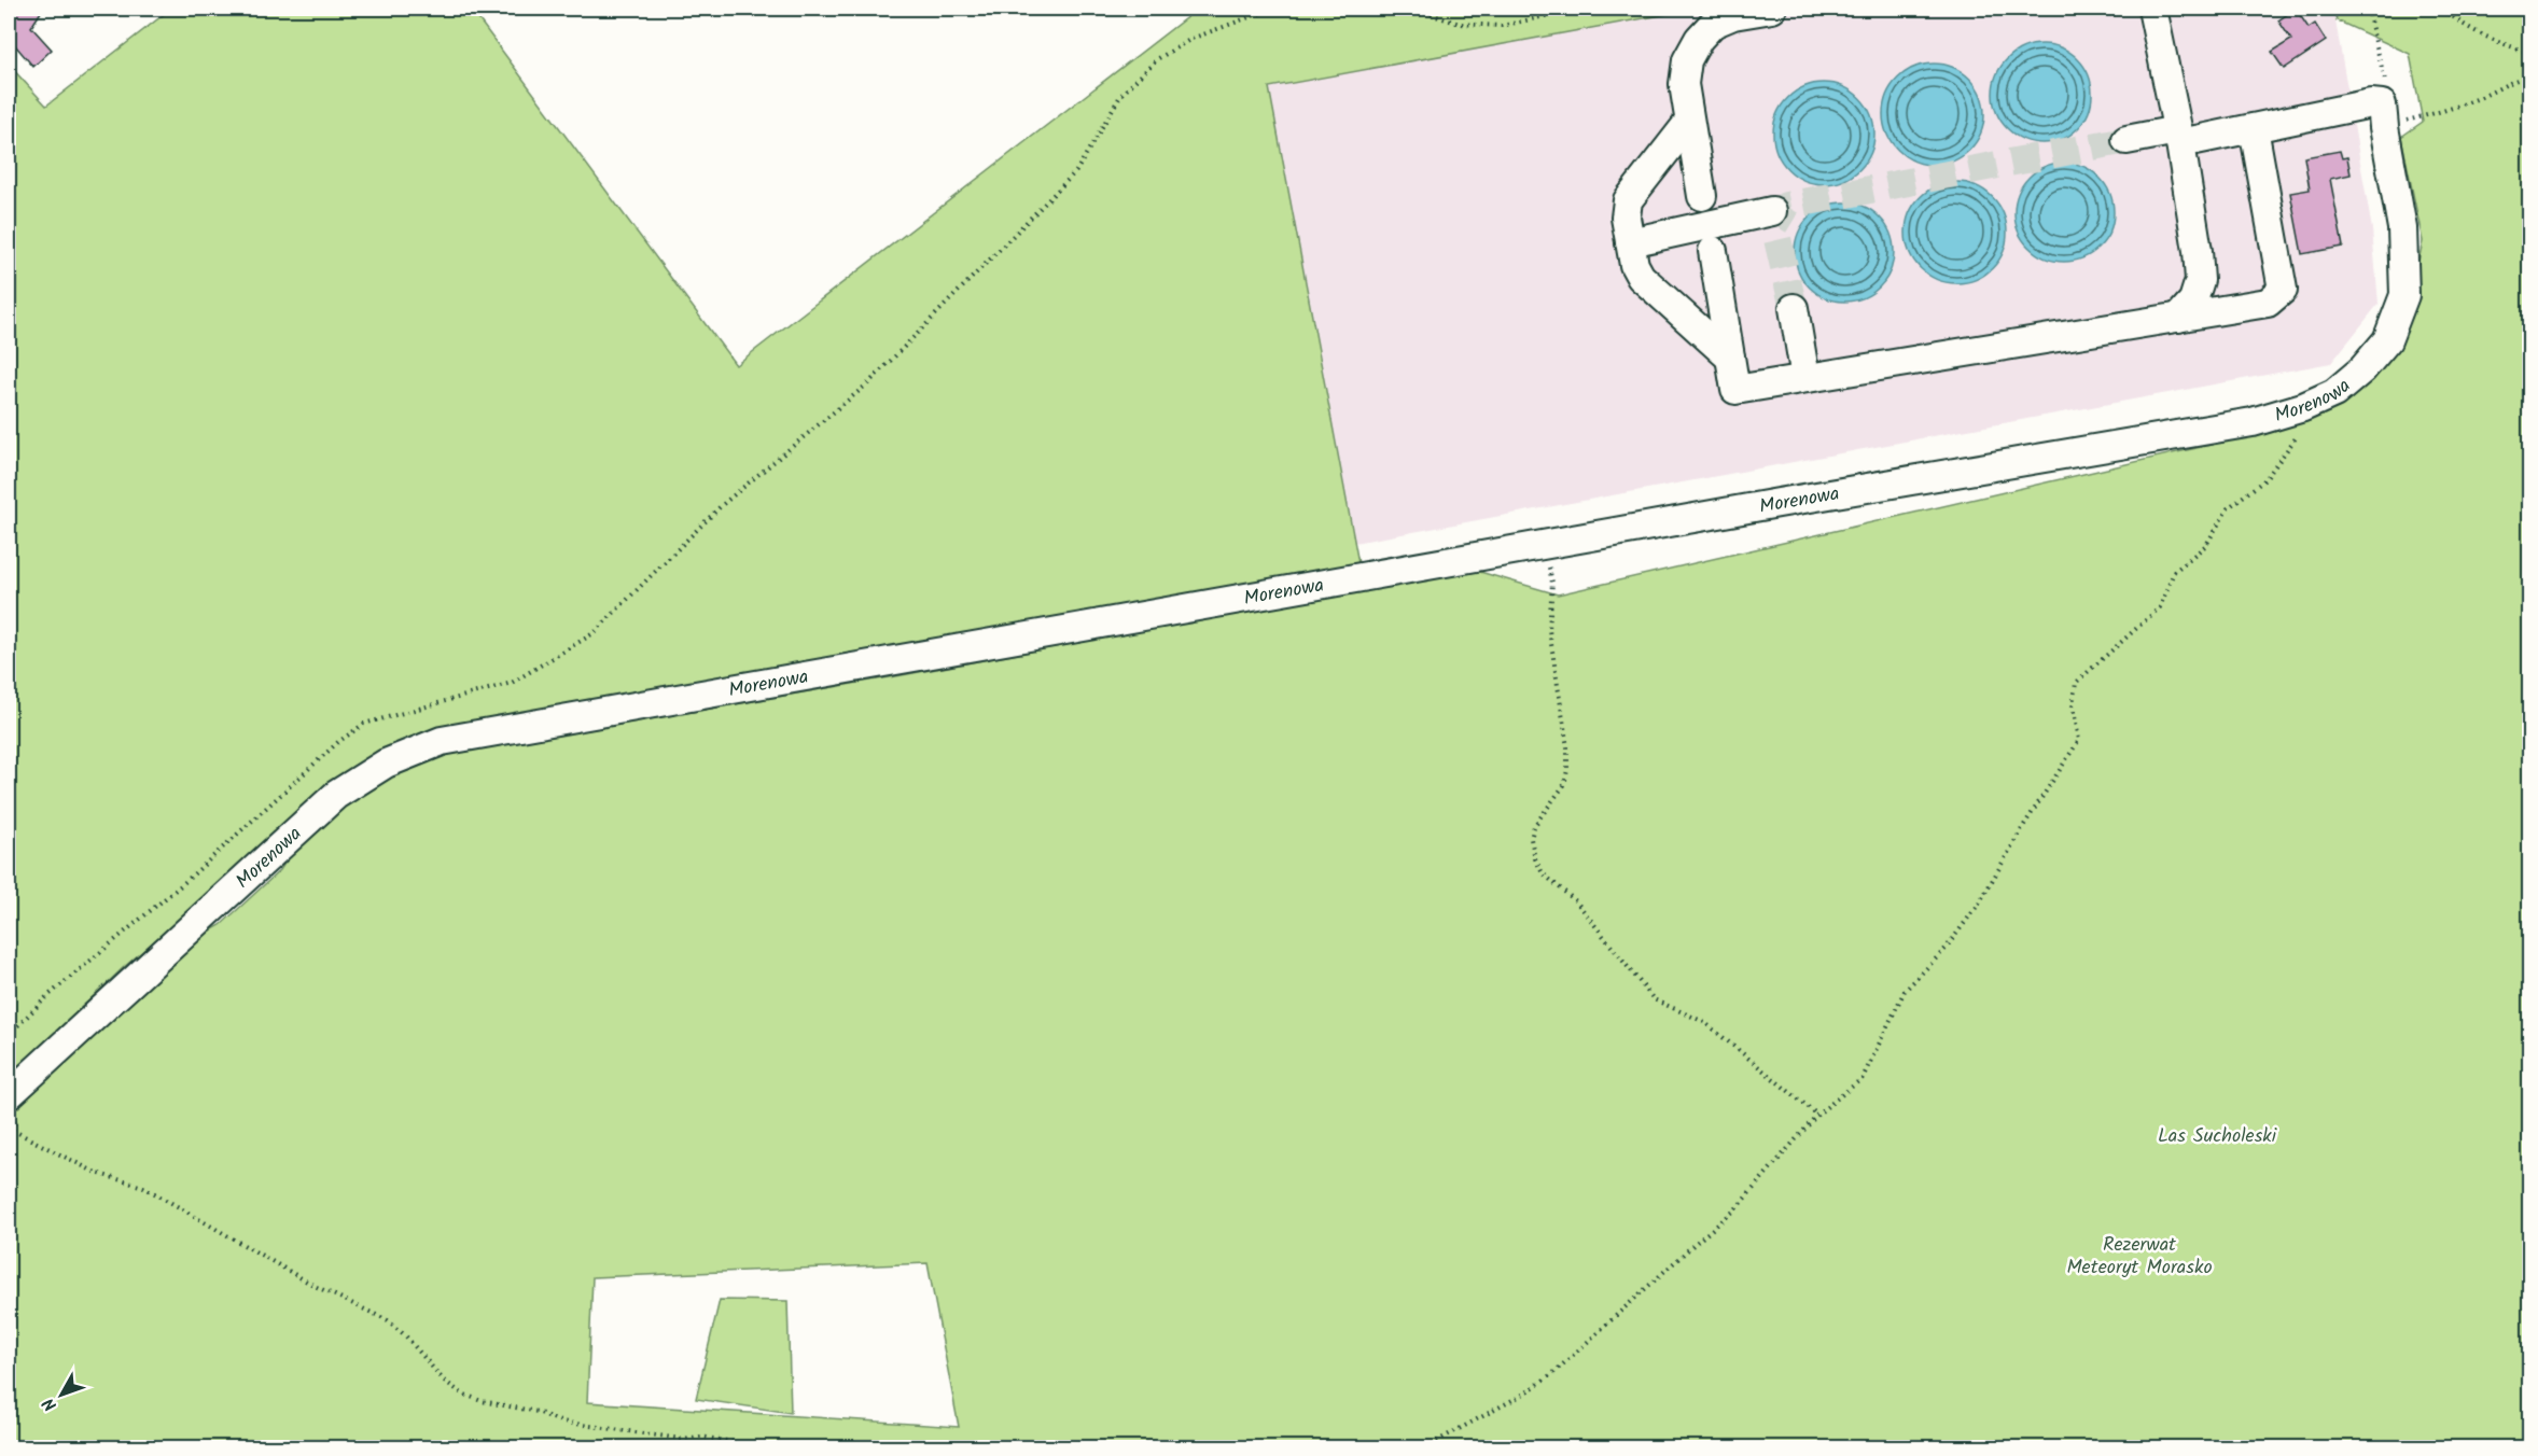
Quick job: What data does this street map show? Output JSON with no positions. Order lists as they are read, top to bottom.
{
  "streets": {
    "lane": ["Morenowa"]
  },
  "parks": ["Las Sucholeski", "Rezerwat Meteoryt Morasko"],
  "north": "bottom left"
}
